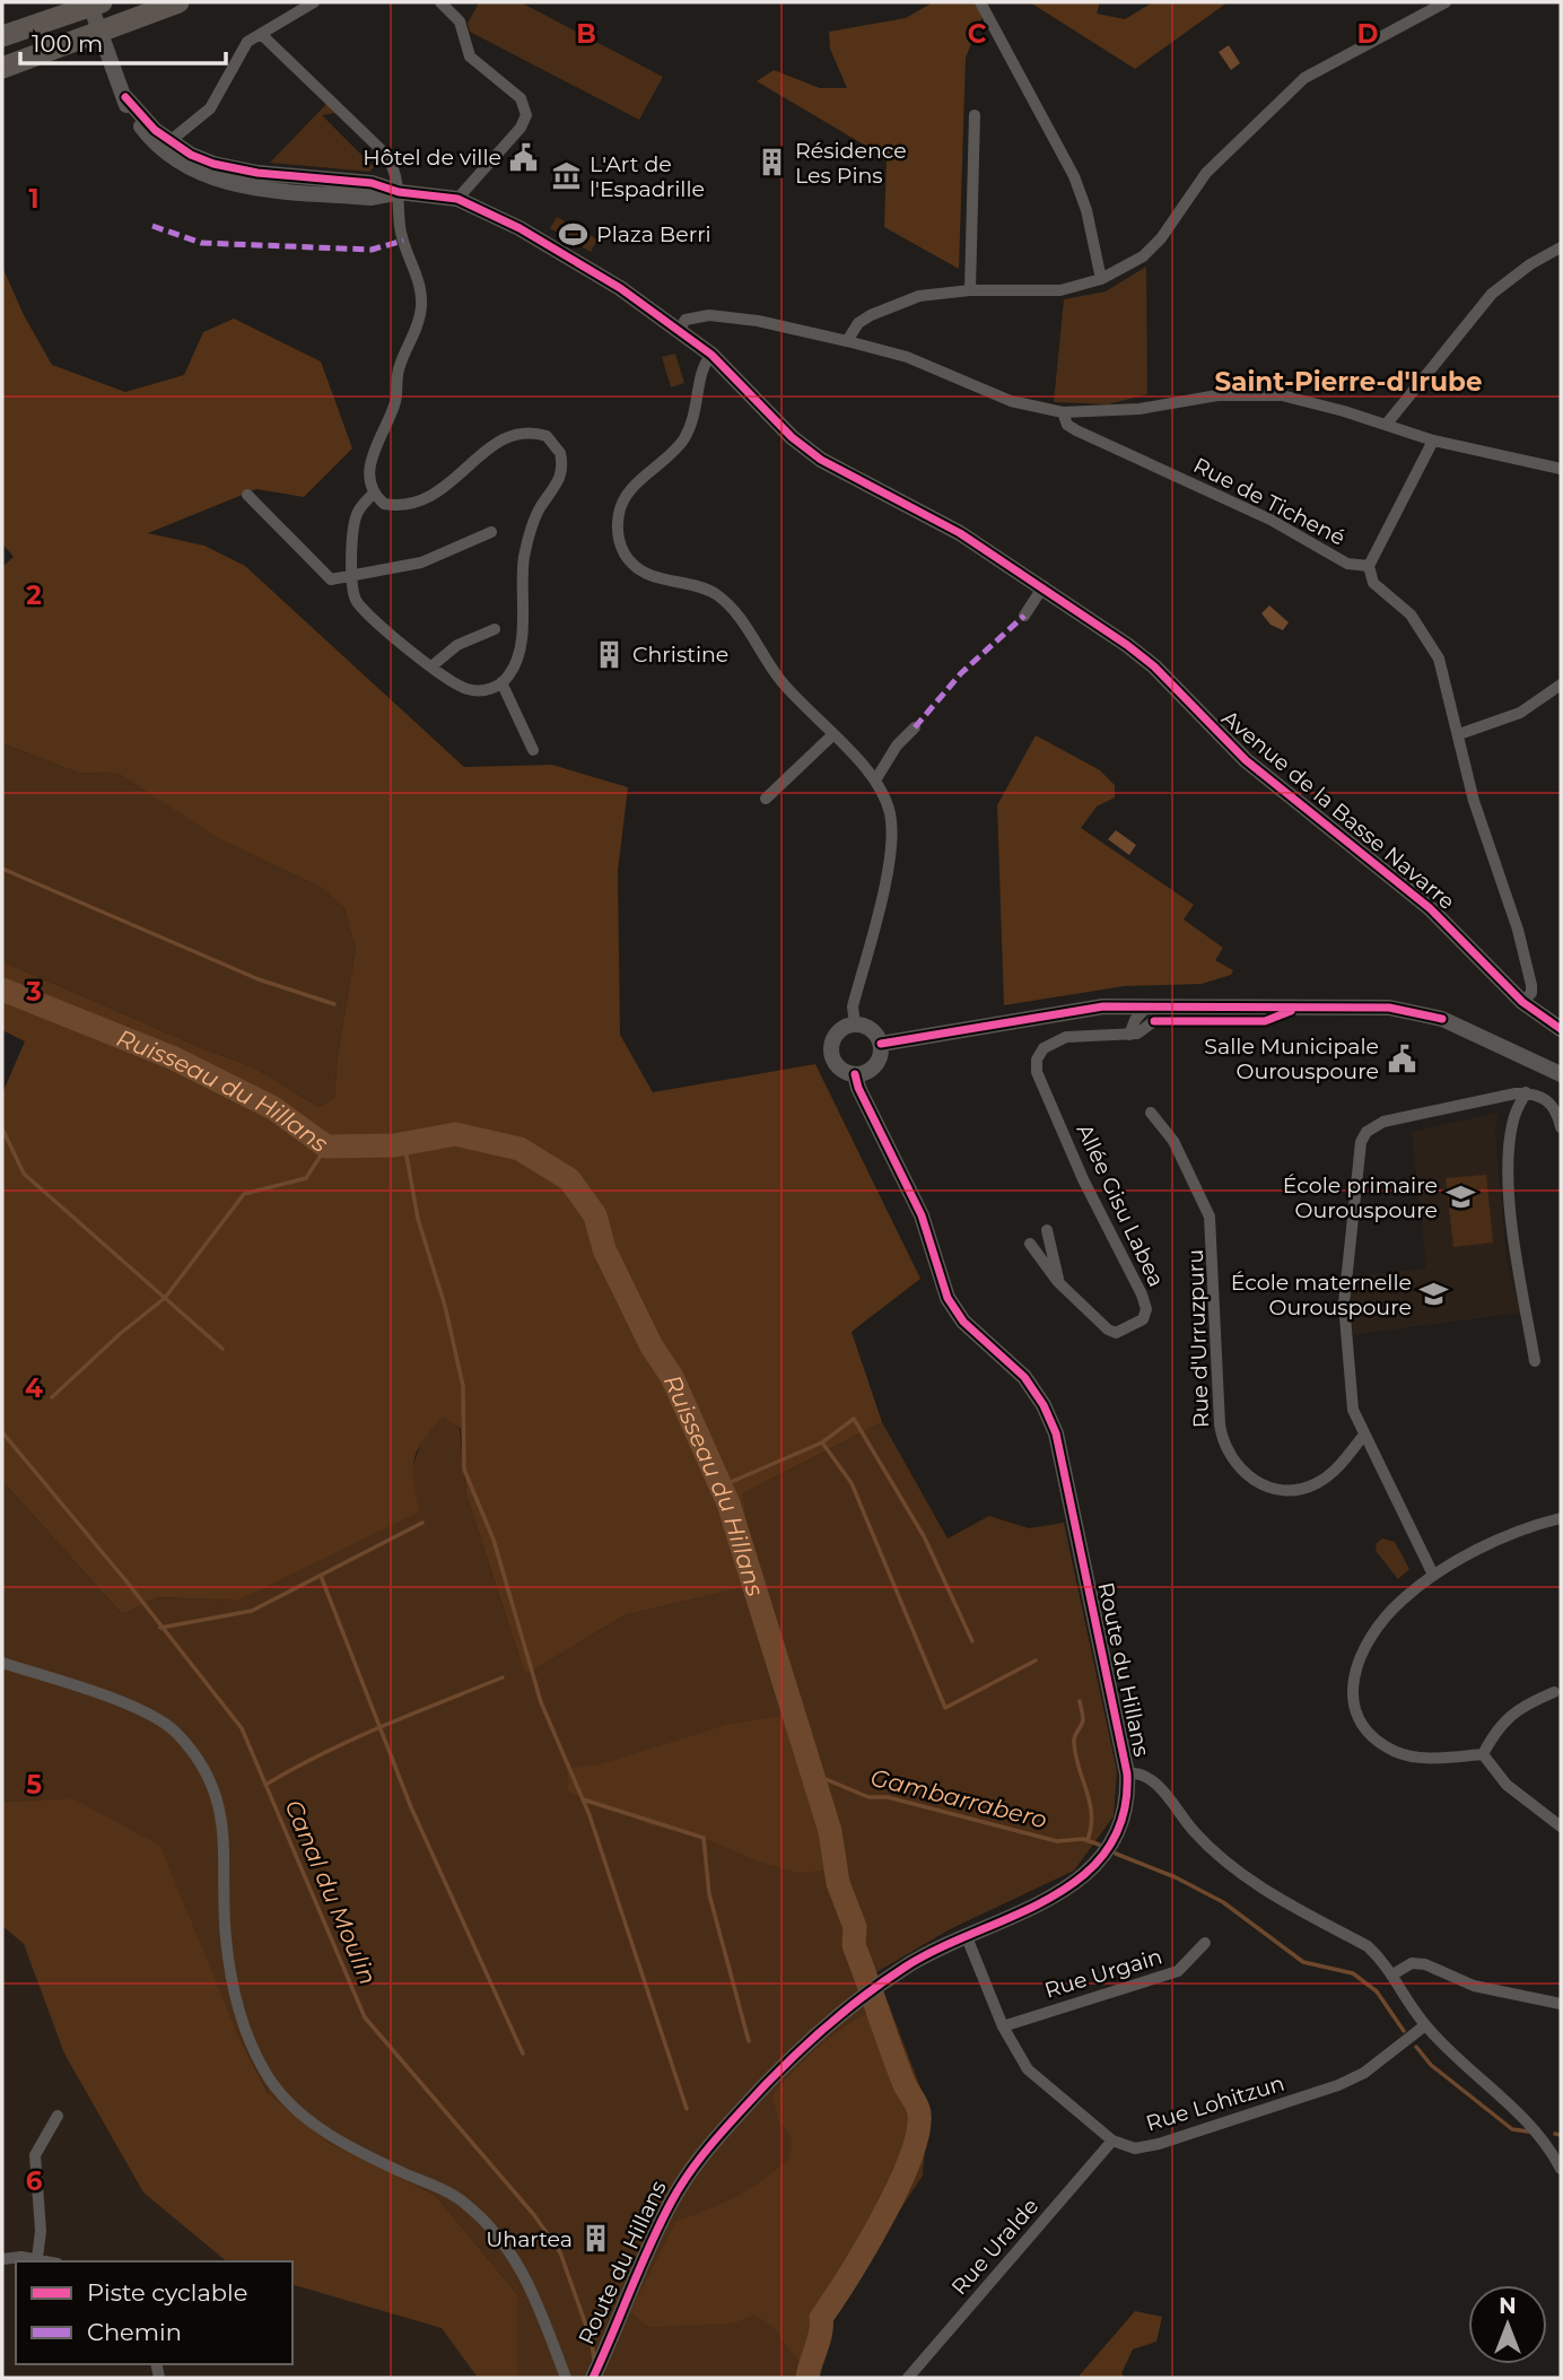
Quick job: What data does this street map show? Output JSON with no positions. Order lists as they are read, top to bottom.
{
  "streets": {
    "street": [
      "Rue de Tichené",
      "Avenue de la Basse Navarre",
      "Allée Gisu Labea",
      "Rue d'Urruzpuru",
      "Route du Hillans",
      "Rue Urgain",
      "Rue Lohitzun",
      "Rue Uralde"
    ]
  },
  "crossings": [
    ["Rue de Tichené", "Avenue de la Basse Navarre"],
    ["Rue Lohitzun", "Rue Uralde"]
  ],
  "districts": ["Saint-Pierre-d'Irube"],
  "water": ["Ruisseau du Hillans", "Gambarrabero", "Canal du Moulin"],
  "places": {
    "public building": ["Hôtel de ville", "Salle Municipale Ourouspoure"],
    "building": ["Résidence Les Pins", "Christine", "Uhartea"],
    "museum": ["L'Art de l'Espadrille"],
    "sports": ["Plaza Berri"],
    "school or university": ["École primaire Ourouspoure", "École maternelle Ourouspoure"]
  },
  "legend": ["Piste cyclable", "Chemin"],
  "scale_bar": "100 m",
  "north": "top",
  "grid": {
    "columns": ["B", "C", "D"],
    "rows": [
      "1",
      "2",
      "3",
      "4",
      "5",
      "6"
    ]
  }
}
